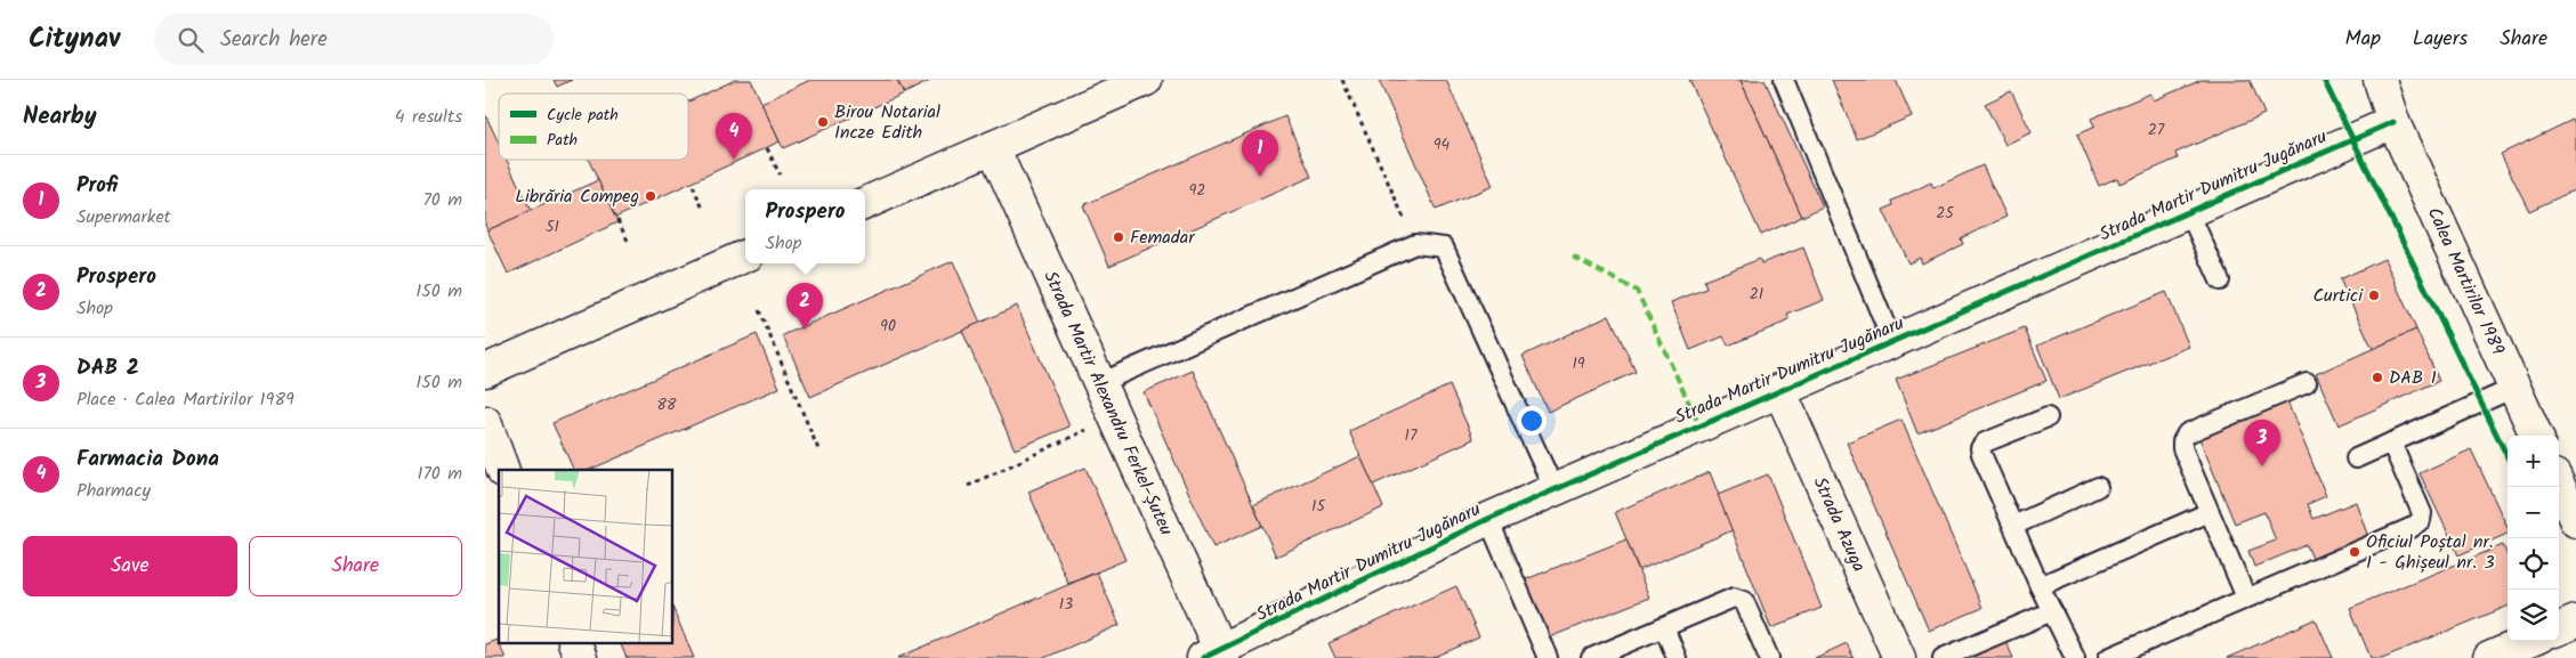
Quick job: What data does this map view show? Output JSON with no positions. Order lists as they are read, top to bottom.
{
  "streets": {
    "street": [
      "Strada Martir Dumitru Jugănaru",
      "Calea Martirilor 1989",
      "Strada Martir Alexandru Ferkel-Șuteu",
      "Strada Azuga"
    ]
  },
  "crossings": [
    ["Strada Martir Dumitru Jugănaru", "Calea Martirilor 1989"],
    ["Strada Martir Dumitru Jugănaru", "Strada Martir Alexandru Ferkel-Șuteu"],
    ["Strada Martir Dumitru Jugănaru", "Strada Azuga"]
  ],
  "places": [
    "Birou Notarial Incze Edith",
    "Librăria Compeg",
    "Femadar",
    "Curtici",
    "DAB 1",
    "Oficiul Poștal nr. 1 - Ghișeul nr. 3"
  ],
  "house_numbers": [
    "27",
    "94",
    "92",
    "25",
    "51",
    "21",
    "90",
    "19",
    "88",
    "17",
    "15",
    "13"
  ],
  "legend": ["Cycle path", "Path"],
  "page": {
    "header": "Citynav",
    "search": "Search here",
    "nav": ["Map", "Layers", "Share"],
    "heading": ["Nearby", "4 results"],
    "pins": [
      "4",
      "1",
      "2",
      "3"
    ],
    "list": [
      {
        "mark": "1",
        "name": "Profi",
        "note": "Supermarket",
        "value": "70 m"
      },
      {
        "mark": "2",
        "name": "Prospero",
        "note": "Shop",
        "value": "150 m"
      },
      {
        "mark": "3",
        "name": "DAB 2",
        "note": "Place · Calea Martirilor 1989",
        "value": "150 m"
      },
      {
        "mark": "4",
        "name": "Farmacia Dona",
        "note": "Pharmacy",
        "value": "170 m"
      }
    ],
    "popup": ["Prospero", "Shop"],
    "map_buttons": ["+", "−"],
    "buttons": ["Save", "Share"]
  }
}
